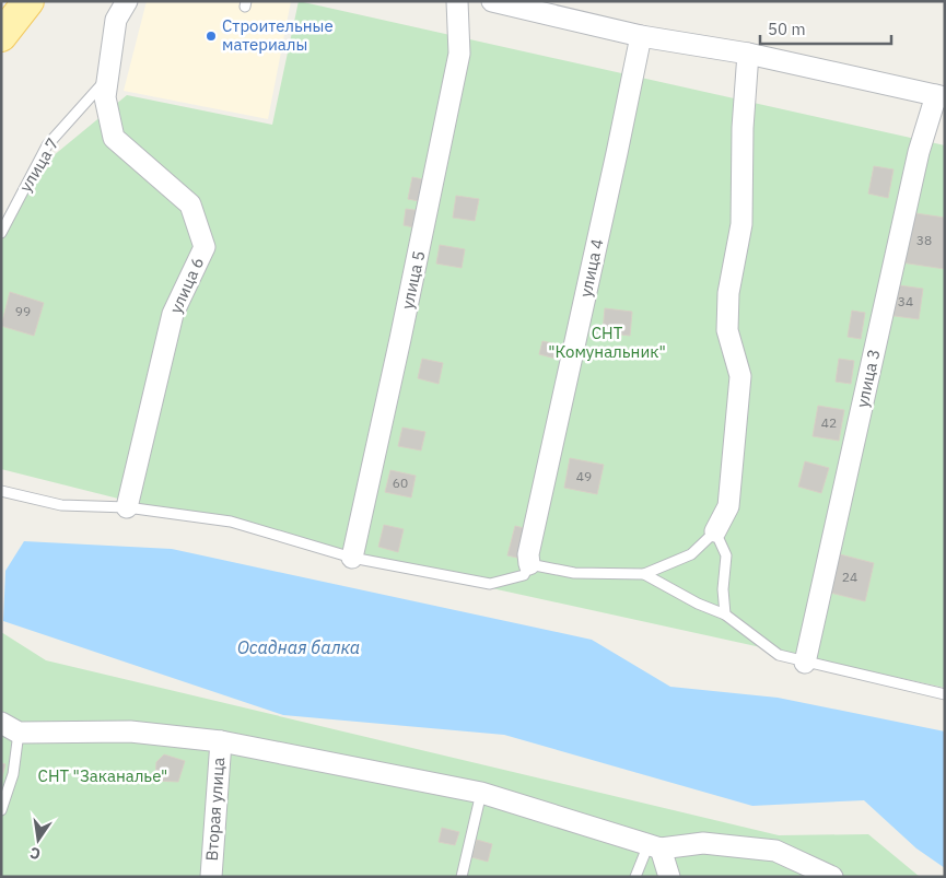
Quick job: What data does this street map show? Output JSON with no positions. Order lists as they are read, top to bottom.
{
  "streets": {
    "street": [
      "улица 4",
      "улица 5",
      "улица 6",
      "улица 3",
      "Вторая улица"
    ],
    "lane": ["улица 7"]
  },
  "crossings": [
    ["улица 7", "улица 6"]
  ],
  "water": ["Осадная балка"],
  "parks": ["СНТ \"Комунальник\"", "СНТ \"Заканалье\""],
  "places": ["Строительные материалы"],
  "house_numbers": [
    "38",
    "34",
    "99",
    "42",
    "49",
    "60",
    "24"
  ],
  "scale_bar": "50 m",
  "north": "bottom"
}
